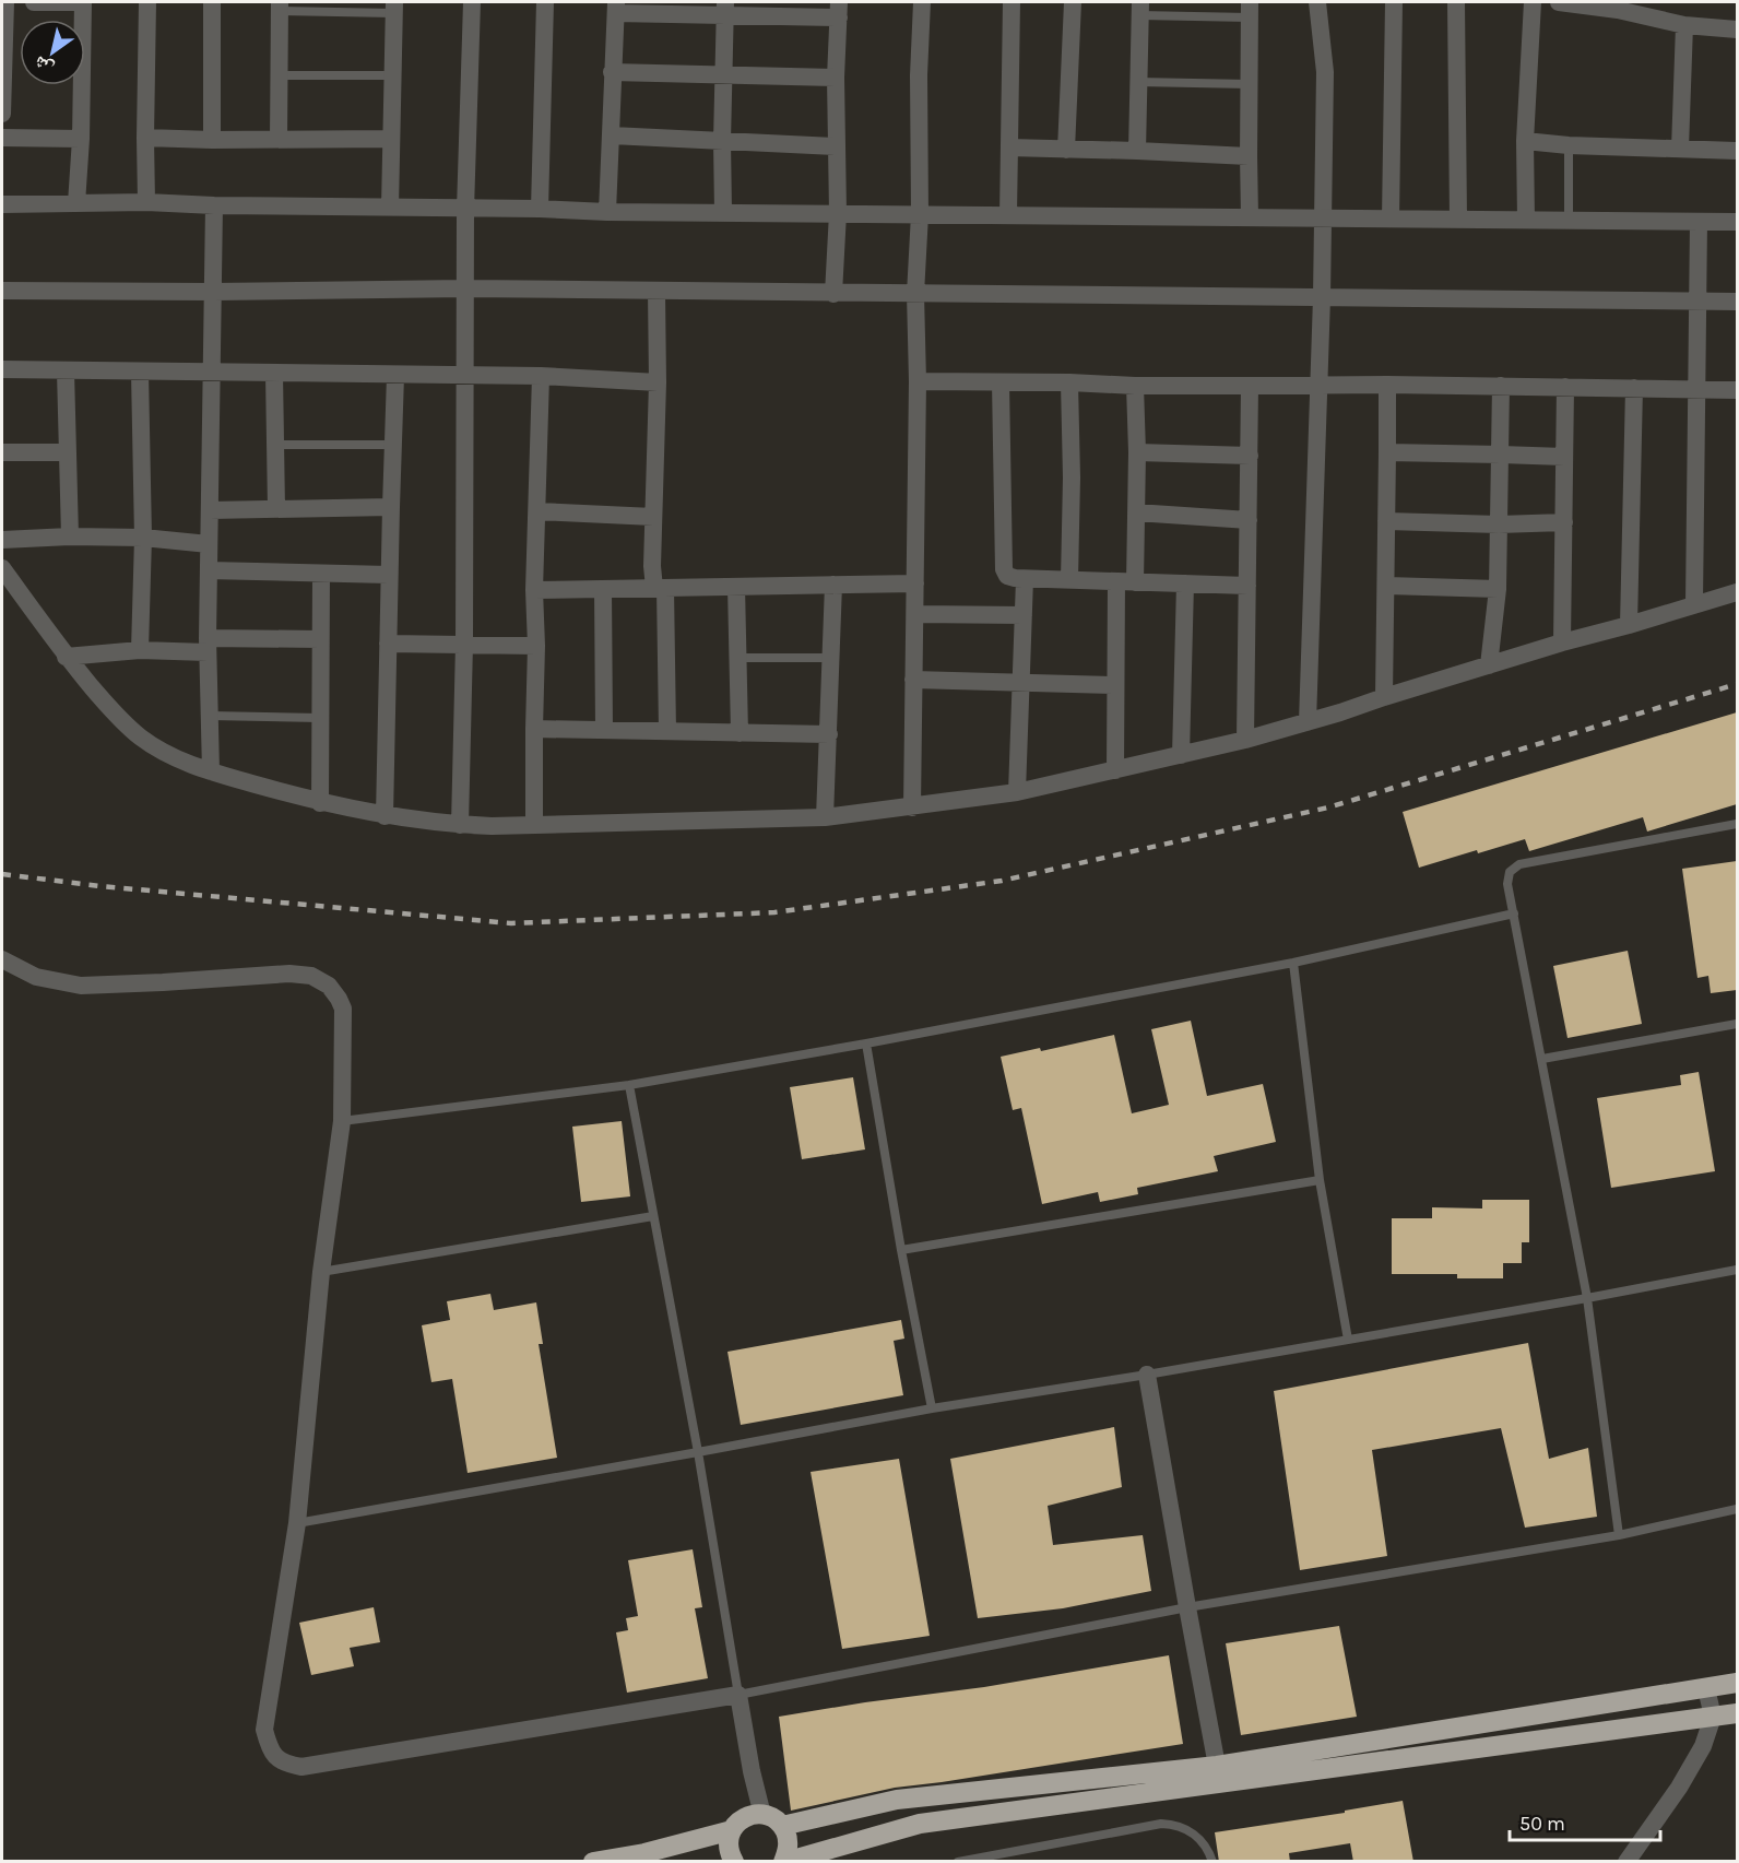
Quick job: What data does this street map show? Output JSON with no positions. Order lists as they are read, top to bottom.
{
  "scale_bar": "50 m",
  "north": "bottom left"
}
